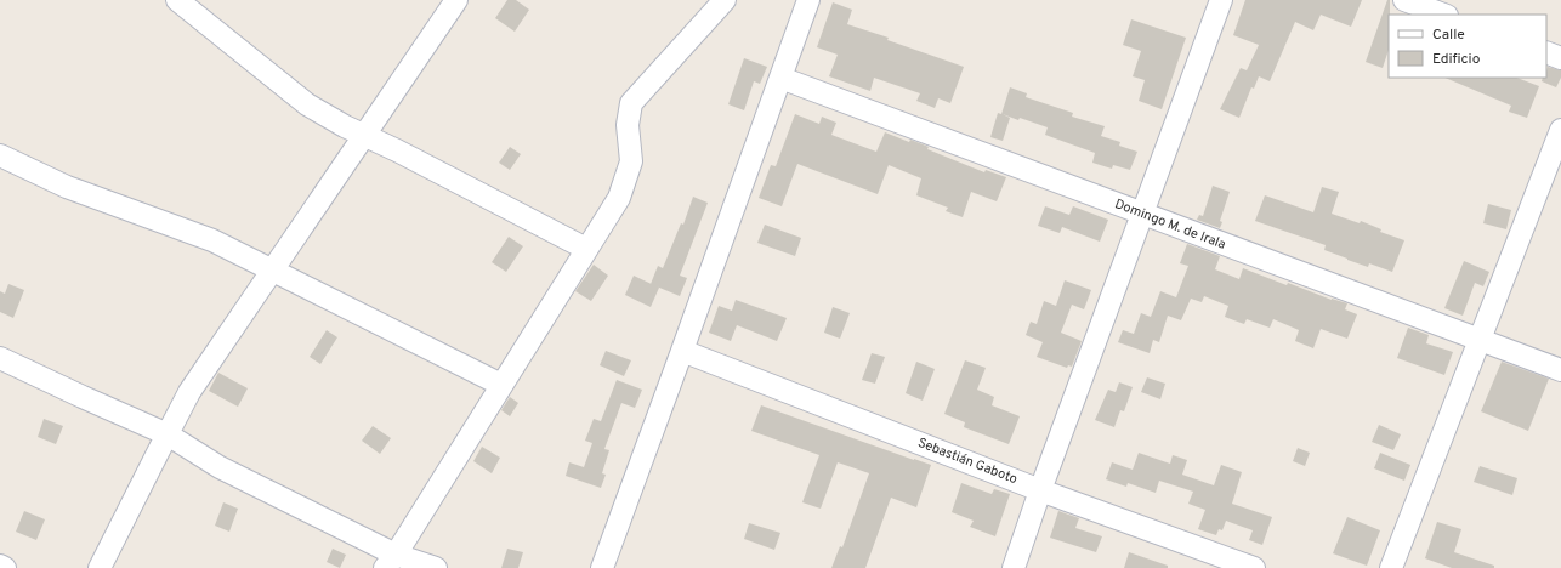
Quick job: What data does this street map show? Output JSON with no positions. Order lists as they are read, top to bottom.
{
  "streets": {
    "street": ["Domingo M. de Irala", "Sebastián Gaboto"]
  },
  "legend": ["Calle", "Edificio"]
}
